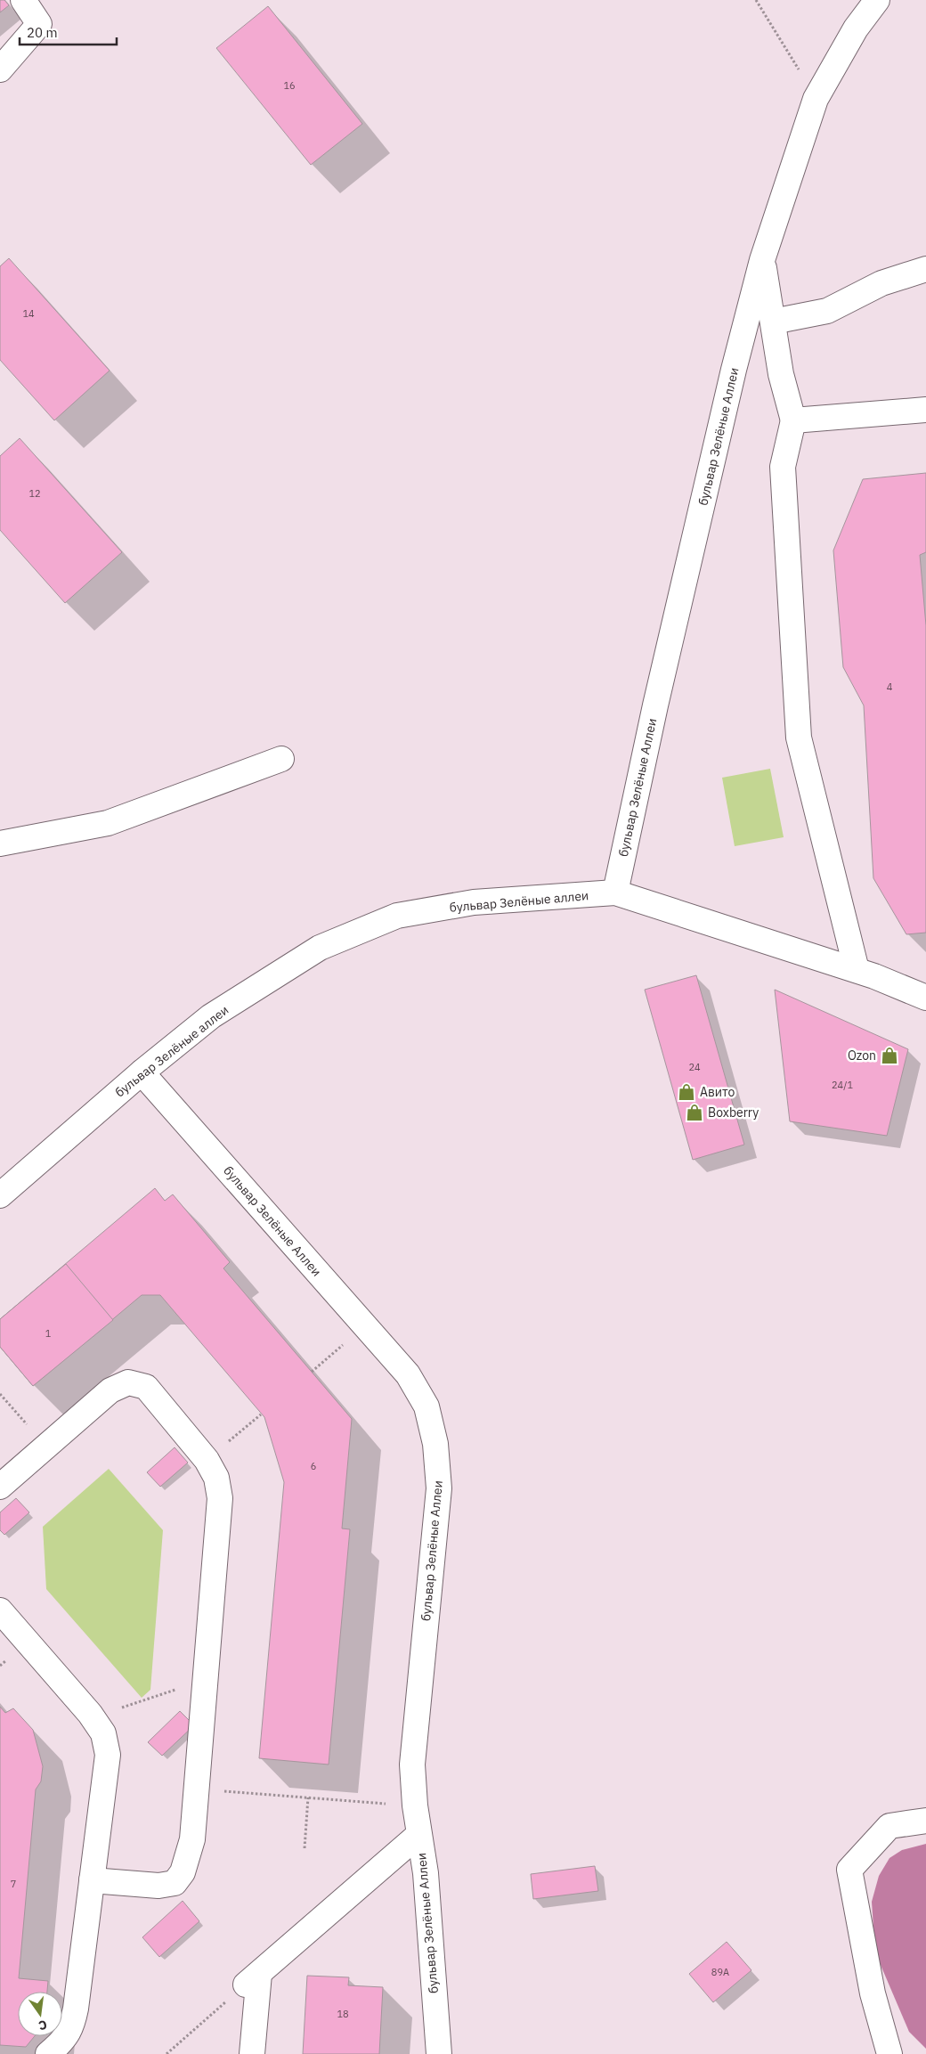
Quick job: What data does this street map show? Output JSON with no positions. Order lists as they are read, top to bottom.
{
  "streets": {
    "street": ["бульвар Зелёные Аллеи", "бульвар Зелёные аллеи"]
  },
  "crossings": [
    ["бульвар Зелёные Аллеи", "бульвар Зелёные аллеи"]
  ],
  "places": {
    "shop": ["Ozon", "Авито", "Boxberry"]
  },
  "house_numbers": [
    "16",
    "14",
    "12",
    "4",
    "24",
    "24/1",
    "1",
    "6",
    "7",
    "89А",
    "18"
  ],
  "scale_bar": "20 m",
  "north": "bottom"
}
